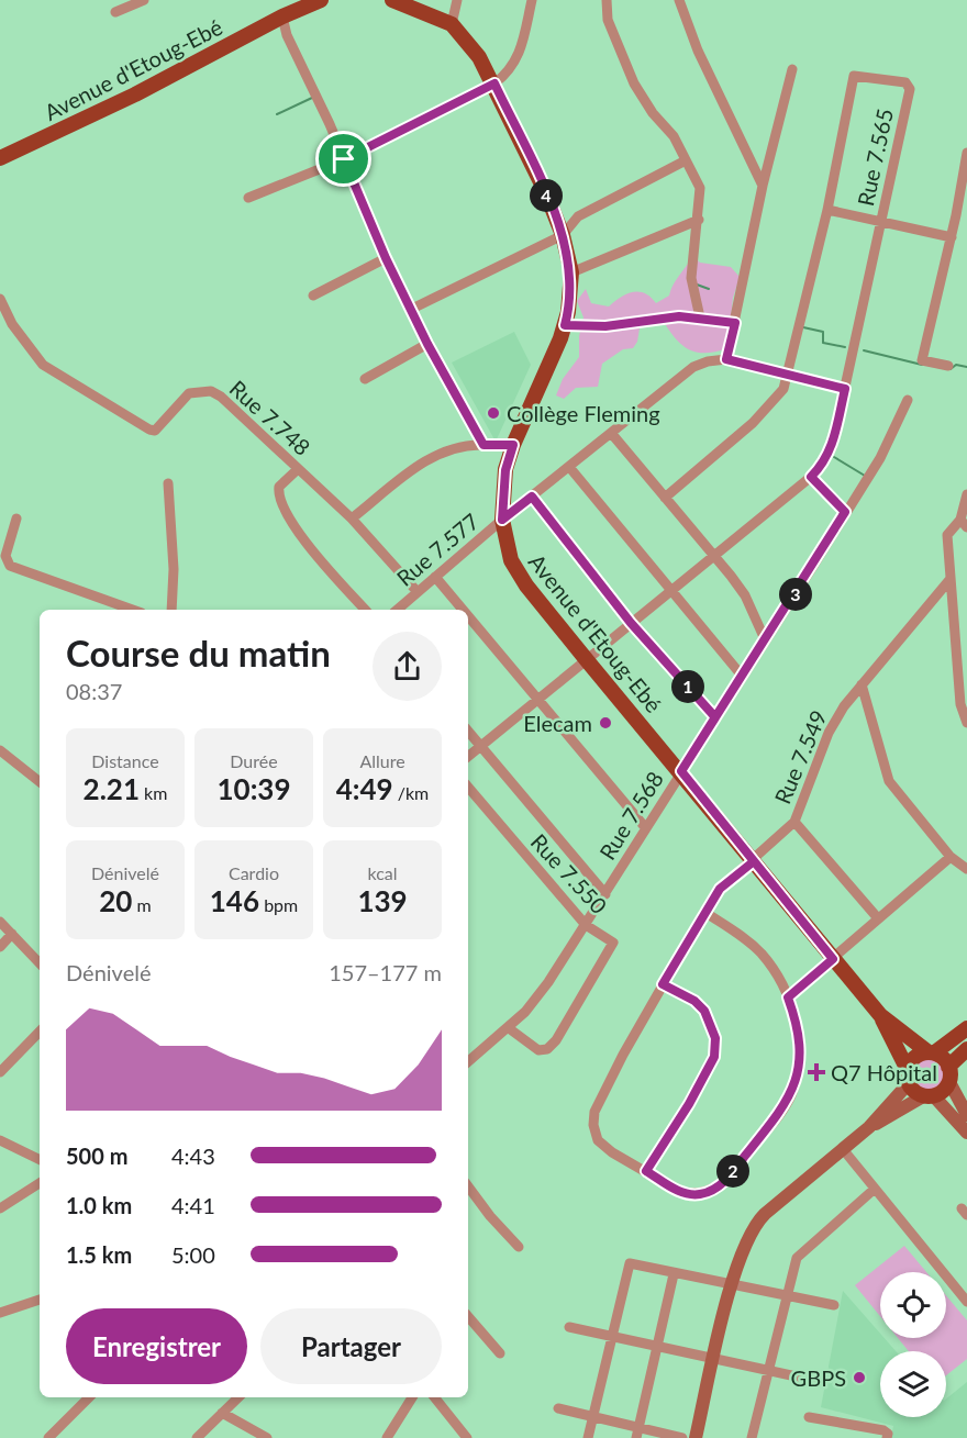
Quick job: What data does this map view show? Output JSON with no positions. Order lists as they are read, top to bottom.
{
  "streets": {
    "main road": ["Avenue d'Etoug-Ebé"],
    "street": [
      "Rue 7.565",
      "Rue 7.748",
      "Rue 7.577",
      "Rue 7.549",
      "Rue 7.568",
      "Rue 7.550"
    ]
  },
  "crossings": [
    ["Avenue d'Etoug-Ebé", "Rue 7.565"],
    ["Avenue d'Etoug-Ebé", "Rue 7.577"],
    ["Avenue d'Etoug-Ebé", "Rue 7.549"],
    ["Avenue d'Etoug-Ebé", "Rue 7.568"],
    ["Rue 7.565", "Rue 7.577"],
    ["Rue 7.748", "Rue 7.577"],
    ["Rue 7.568", "Rue 7.550"]
  ],
  "places": {
    "other": ["Collège Fleming", "Elecam", "GBPS"],
    "health": ["Q7 Hôpital"]
  },
  "page": {
    "pins": [
      "4",
      "3",
      "1",
      "2"
    ],
    "heading": ["Course du matin", "08:37"],
    "stats": [
      ["Distance", "2.21 km"],
      ["Durée", "10:39"],
      ["Allure", "4:49 /km"],
      ["Dénivelé", "20 m"],
      ["Cardio", "146 bpm"],
      ["kcal", "139"]
    ],
    "chart": ["Dénivelé", "157–177 m"],
    "list": [
      {
        "name": "500 m",
        "note": "4:43"
      },
      {
        "name": "1.0 km",
        "note": "4:41"
      },
      {
        "name": "1.5 km",
        "note": "5:00"
      }
    ],
    "buttons": ["Enregistrer", "Partager"]
  }
}
